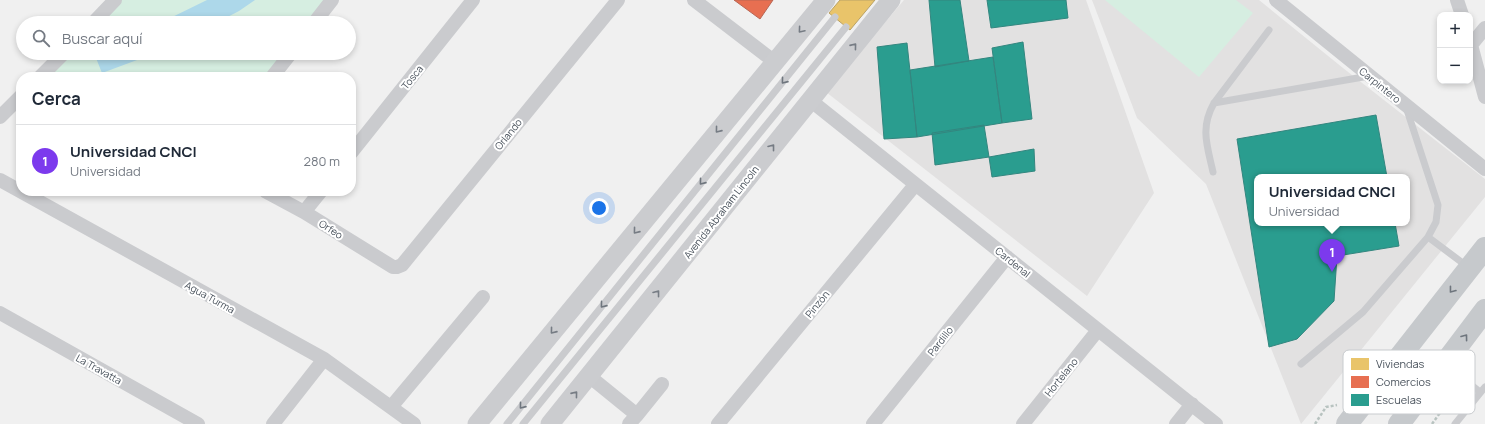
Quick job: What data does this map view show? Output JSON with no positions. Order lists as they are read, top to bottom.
{
  "streets": {
    "main road": ["Avenida Abraham Lincoln"],
    "street": [
      "Tosca",
      "Carpintero",
      "Orlando",
      "Orfeo",
      "Cardenal",
      "Agua Turma",
      "Pinzón",
      "Pardillo",
      "La Travatta",
      "Hortelano"
    ]
  },
  "crossings": [
    ["Orlando", "Orfeo"],
    ["Avenida Abraham Lincoln", "Cardenal"],
    ["Cardenal", "Pinzón"],
    ["Cardenal", "Pardillo"],
    ["Cardenal", "Hortelano"]
  ],
  "legend": ["Viviendas", "Comercios", "Escuelas"],
  "page": {
    "map_buttons": ["+", "−"],
    "search": "Buscar aquí",
    "heading": "Cerca",
    "list": [
      {
        "mark": "1",
        "name": "Universidad CNCI",
        "note": "Universidad",
        "value": "280 m"
      }
    ],
    "popup": ["Universidad CNCI", "Universidad"],
    "pins": "1"
  }
}
